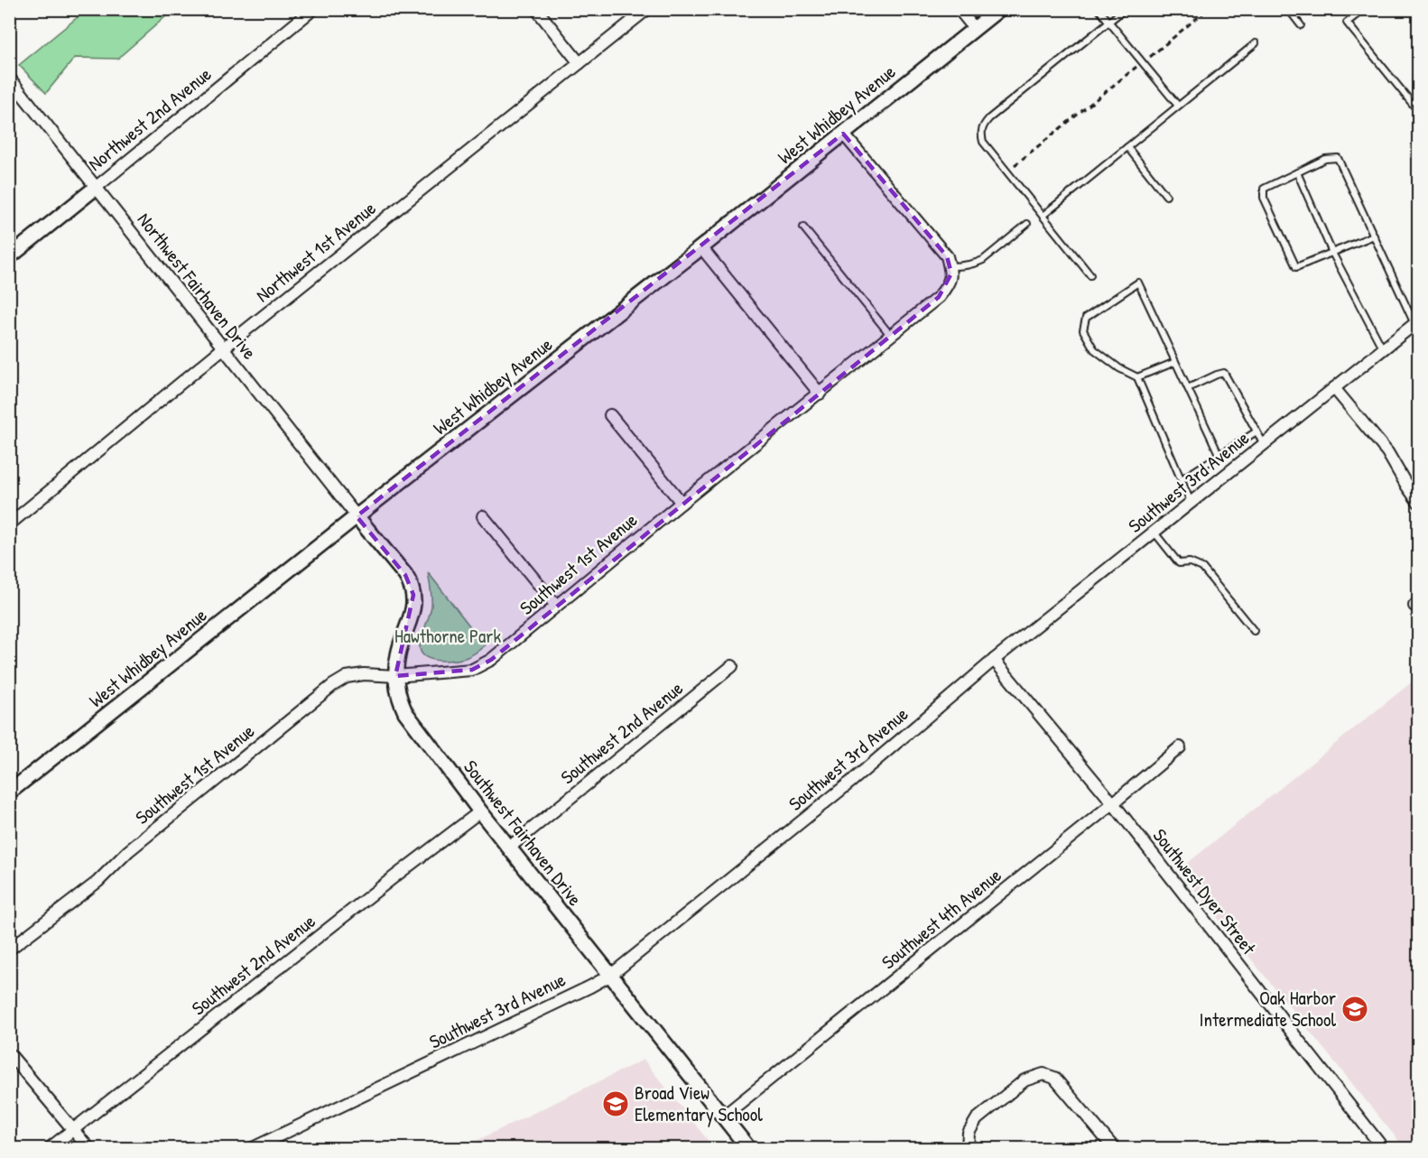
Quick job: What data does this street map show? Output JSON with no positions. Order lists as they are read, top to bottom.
{
  "streets": {
    "street": [
      "West Whidbey Avenue",
      "Northwest 2nd Avenue",
      "Northwest 1st Avenue",
      "Northwest Fairhaven Drive",
      "Southwest 3rd Avenue",
      "Southwest 1st Avenue",
      "Southwest 2nd Avenue",
      "Southwest Fairhaven Drive",
      "Southwest Dyer Street",
      "Southwest 4th Avenue"
    ]
  },
  "crossings": [
    ["West Whidbey Avenue", "Northwest Fairhaven Drive"],
    ["West Whidbey Avenue", "Southwest Fairhaven Drive"],
    ["Northwest 2nd Avenue", "Northwest Fairhaven Drive"],
    ["Northwest 1st Avenue", "Northwest Fairhaven Drive"],
    ["Northwest Fairhaven Drive", "Southwest Fairhaven Drive"],
    ["Southwest 3rd Avenue", "Southwest Fairhaven Drive"],
    ["Southwest 3rd Avenue", "Southwest Dyer Street"],
    ["Southwest 1st Avenue", "Southwest Fairhaven Drive"],
    ["Southwest 2nd Avenue", "Southwest Fairhaven Drive"],
    ["Southwest Fairhaven Drive", "Southwest 4th Avenue"],
    ["Southwest Dyer Street", "Southwest 4th Avenue"]
  ],
  "parks": ["Hawthorne Park"],
  "places": {
    "school or university": ["Oak Harbor Intermediate School", "Broad View Elementary School"]
  }
}
